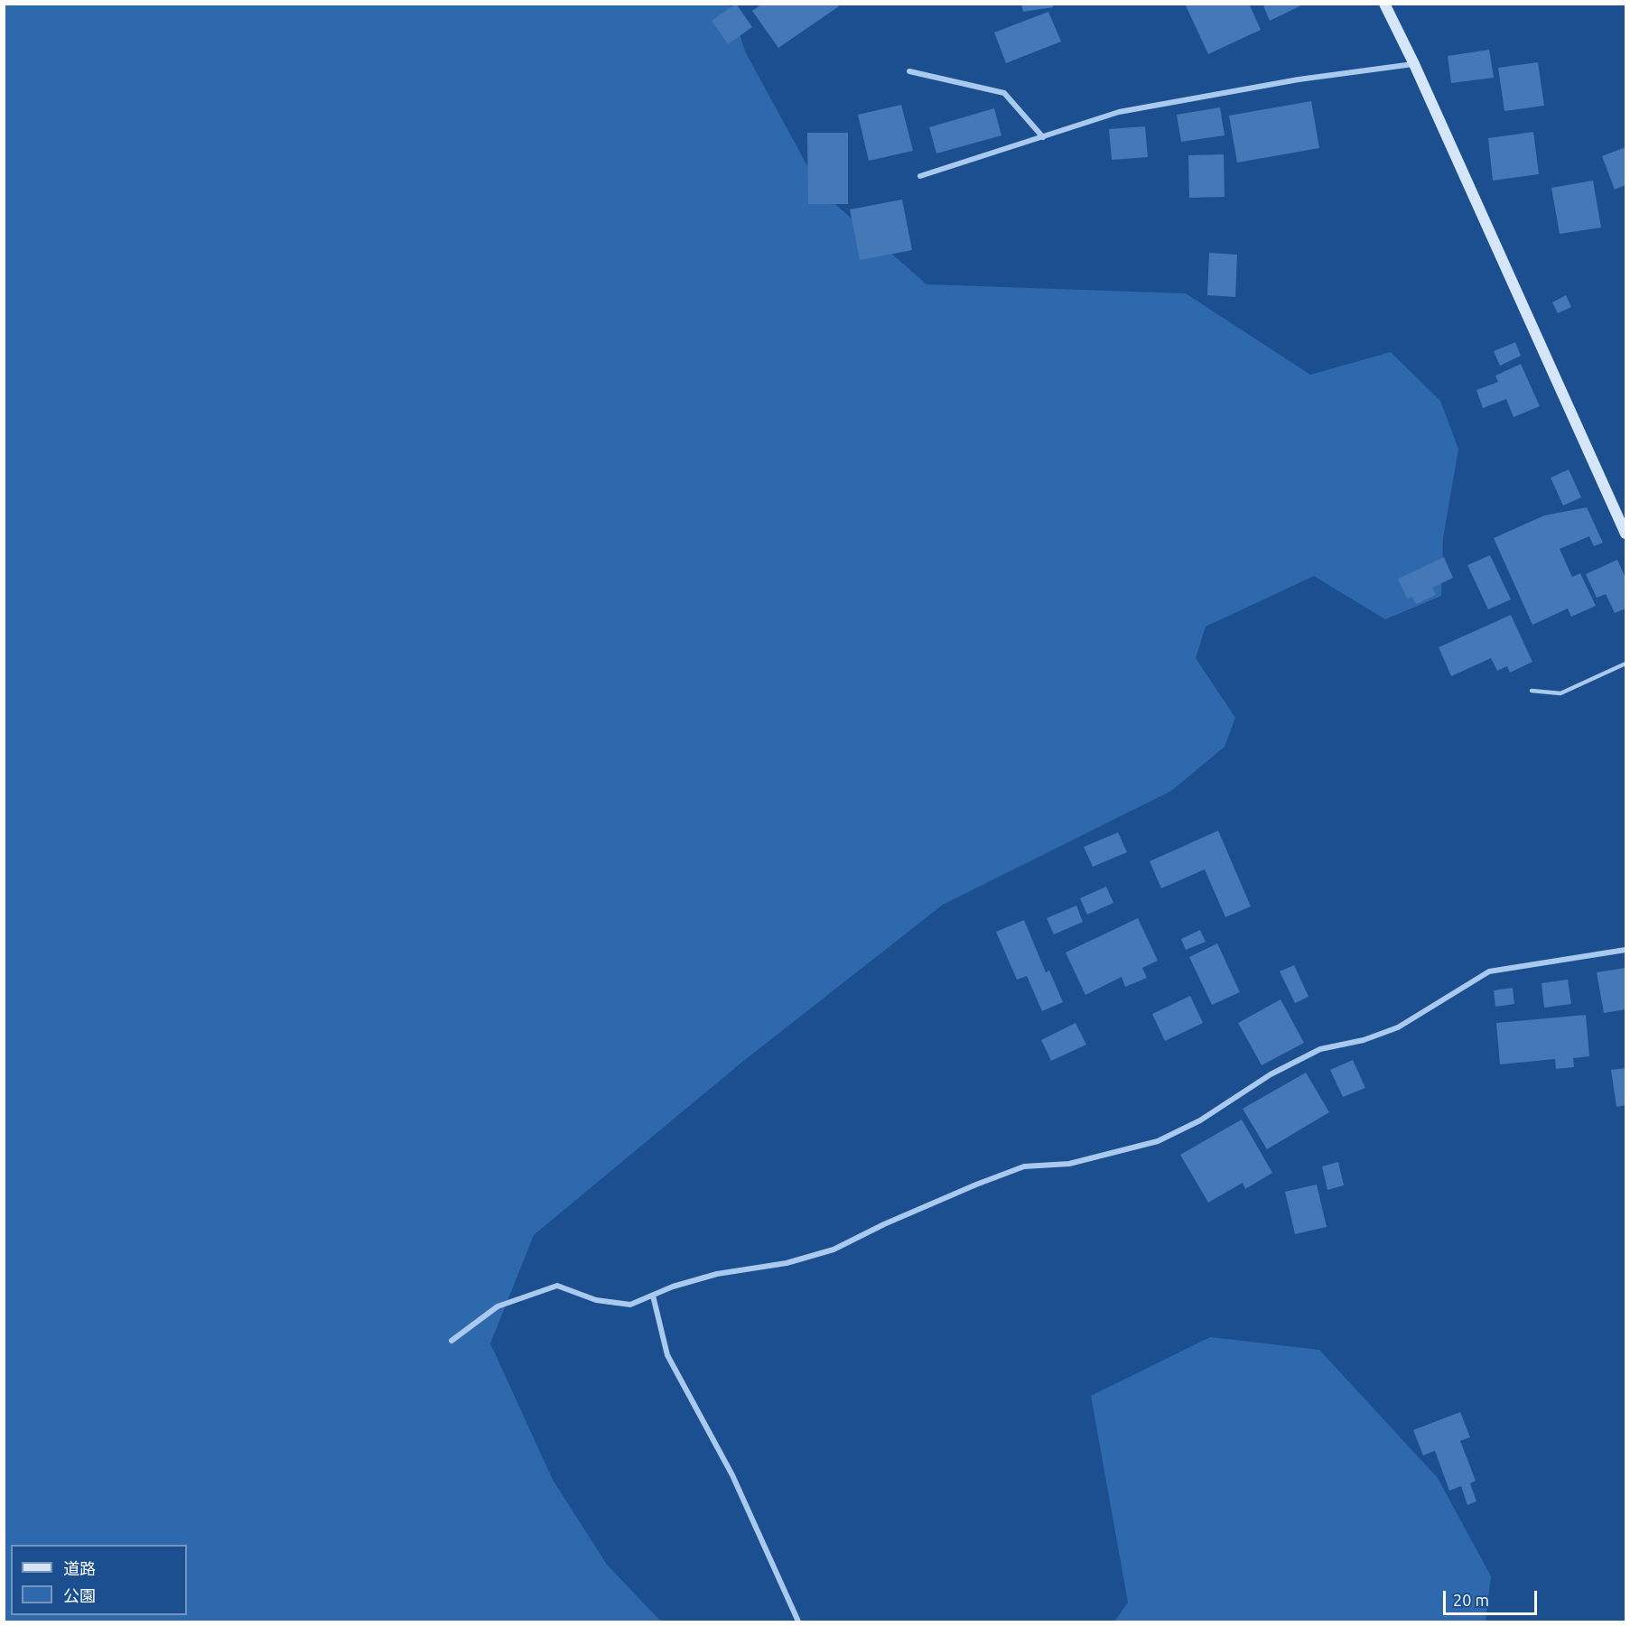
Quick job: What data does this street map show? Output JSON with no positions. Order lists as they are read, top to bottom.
{
  "legend": ["道路", "公園"],
  "scale_bar": "20 m"
}
